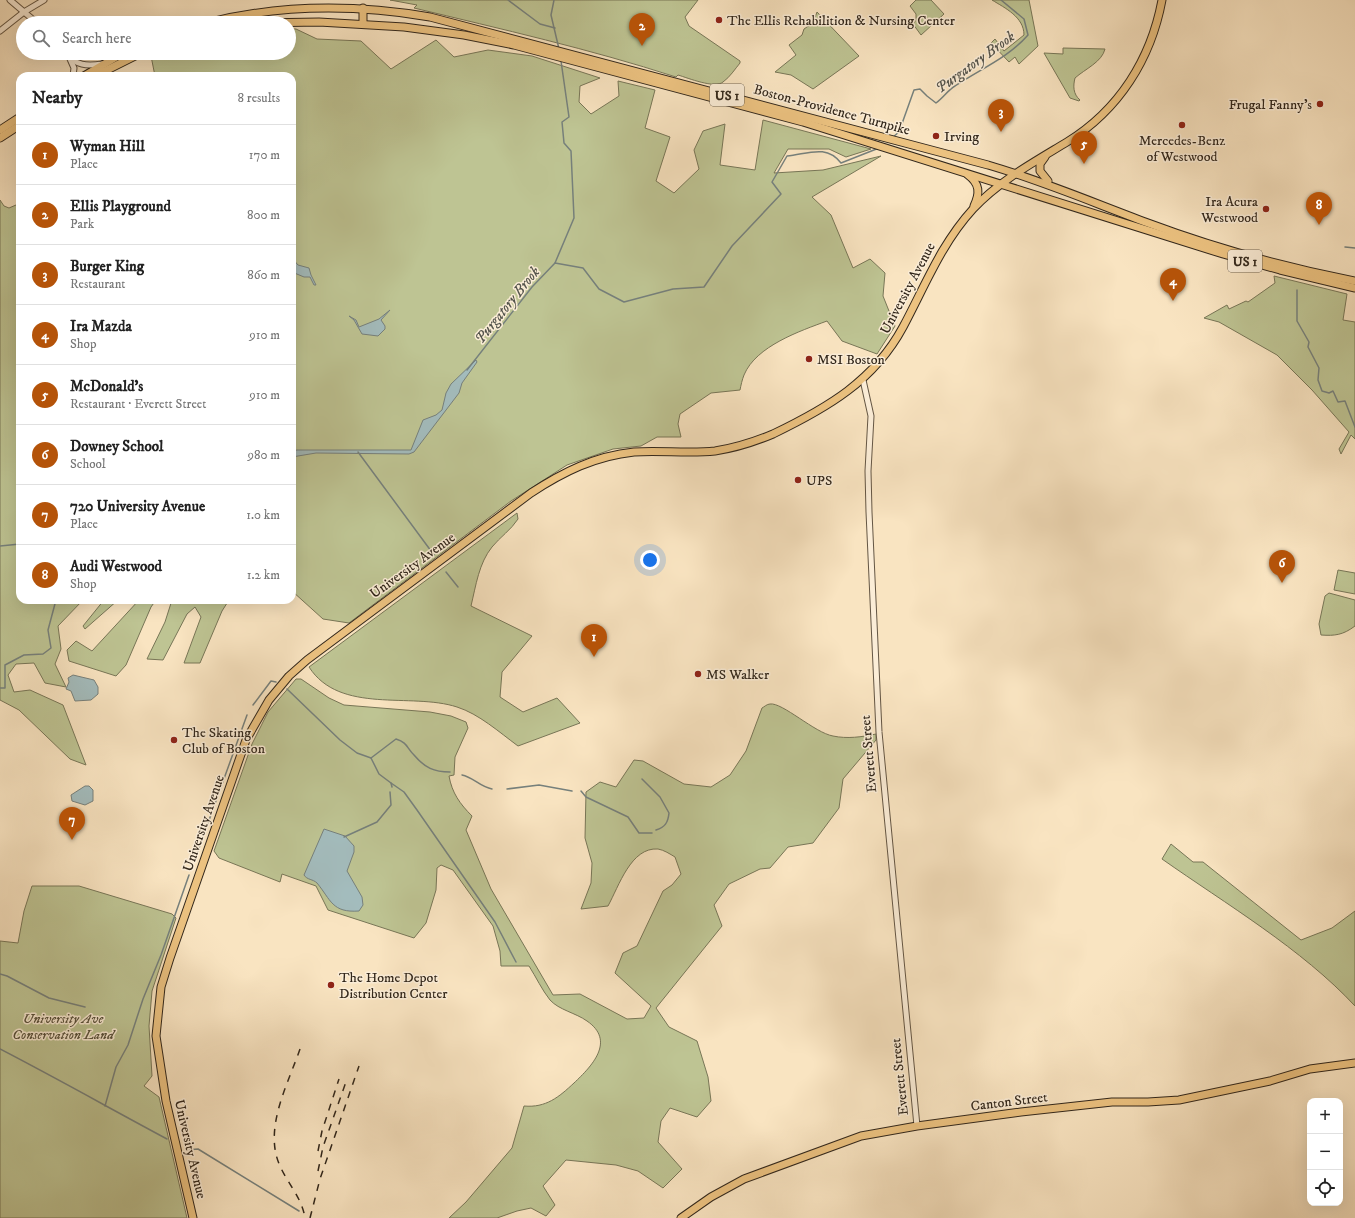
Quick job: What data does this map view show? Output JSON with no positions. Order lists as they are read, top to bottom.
{
  "streets": {
    "main road": [
      "US 1",
      "Boston-Providence Turnpike",
      "University Avenue",
      "Canton Street"
    ],
    "street": ["Everett Street"]
  },
  "crossings": [
    ["Boston-Providence Turnpike", "University Avenue"],
    ["University Avenue", "Everett Street"],
    ["Everett Street", "Canton Street"]
  ],
  "water": ["Purgatory Brook"],
  "parks": ["University Ave Conservation Land"],
  "places": [
    "The Ellis Rehabilition & Nursing Center",
    "Frugal Fanny's",
    "Mercedes-Benz of Westwood",
    "Irving",
    "Ira Acura Westwood",
    "MSI Boston",
    "UPS",
    "MS Walker",
    "The Skating Club of Boston",
    "The Home Depot Distribution Center"
  ],
  "page": {
    "pins": [
      "2",
      "3",
      "5",
      "8",
      "4",
      "6",
      "1",
      "7"
    ],
    "search": "Search here",
    "heading": ["Nearby", "8 results"],
    "list": [
      {
        "mark": "1",
        "name": "Wyman Hill",
        "note": "Place",
        "value": "170 m"
      },
      {
        "mark": "2",
        "name": "Ellis Playground",
        "note": "Park",
        "value": "800 m"
      },
      {
        "mark": "3",
        "name": "Burger King",
        "note": "Restaurant",
        "value": "860 m"
      },
      {
        "mark": "4",
        "name": "Ira Mazda",
        "note": "Shop",
        "value": "910 m"
      },
      {
        "mark": "5",
        "name": "McDonald's",
        "note": "Restaurant · Everett Street",
        "value": "910 m"
      },
      {
        "mark": "6",
        "name": "Downey School",
        "note": "School",
        "value": "980 m"
      },
      {
        "mark": "7",
        "name": "720 University Avenue",
        "note": "Place",
        "value": "1.0 km"
      },
      {
        "mark": "8",
        "name": "Audi Westwood",
        "note": "Shop",
        "value": "1.2 km"
      }
    ],
    "map_buttons": ["+", "−"]
  }
}
